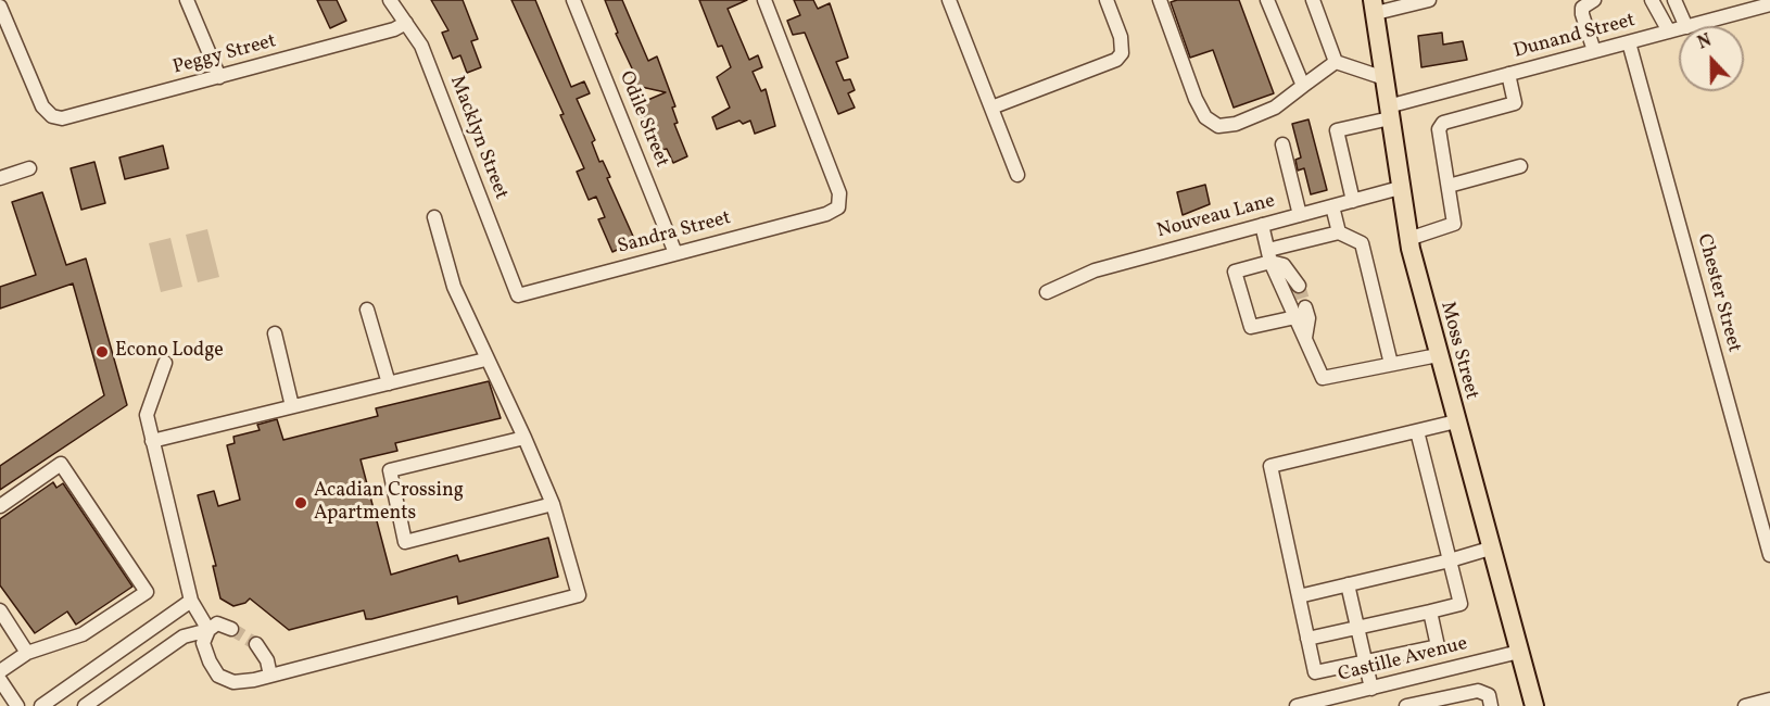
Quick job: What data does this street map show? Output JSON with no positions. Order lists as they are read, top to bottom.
{
  "streets": {
    "main road": ["Moss Street"],
    "street": [
      "Dunand Street",
      "Peggy Street",
      "Odile Street",
      "Macklyn Street",
      "Nouveau Lane",
      "Sandra Street",
      "Chester Street",
      "Castille Avenue"
    ]
  },
  "crossings": [
    ["Dunand Street", "Nouveau Lane"],
    ["Dunand Street", "Chester Street"],
    ["Dunand Street", "Moss Street"],
    ["Peggy Street", "Macklyn Street"],
    ["Odile Street", "Sandra Street"],
    ["Macklyn Street", "Sandra Street"],
    ["Nouveau Lane", "Moss Street"],
    ["Moss Street", "Castille Avenue"]
  ],
  "places": ["Econo Lodge", "Acadian Crossing Apartments"],
  "north": "top"
}
